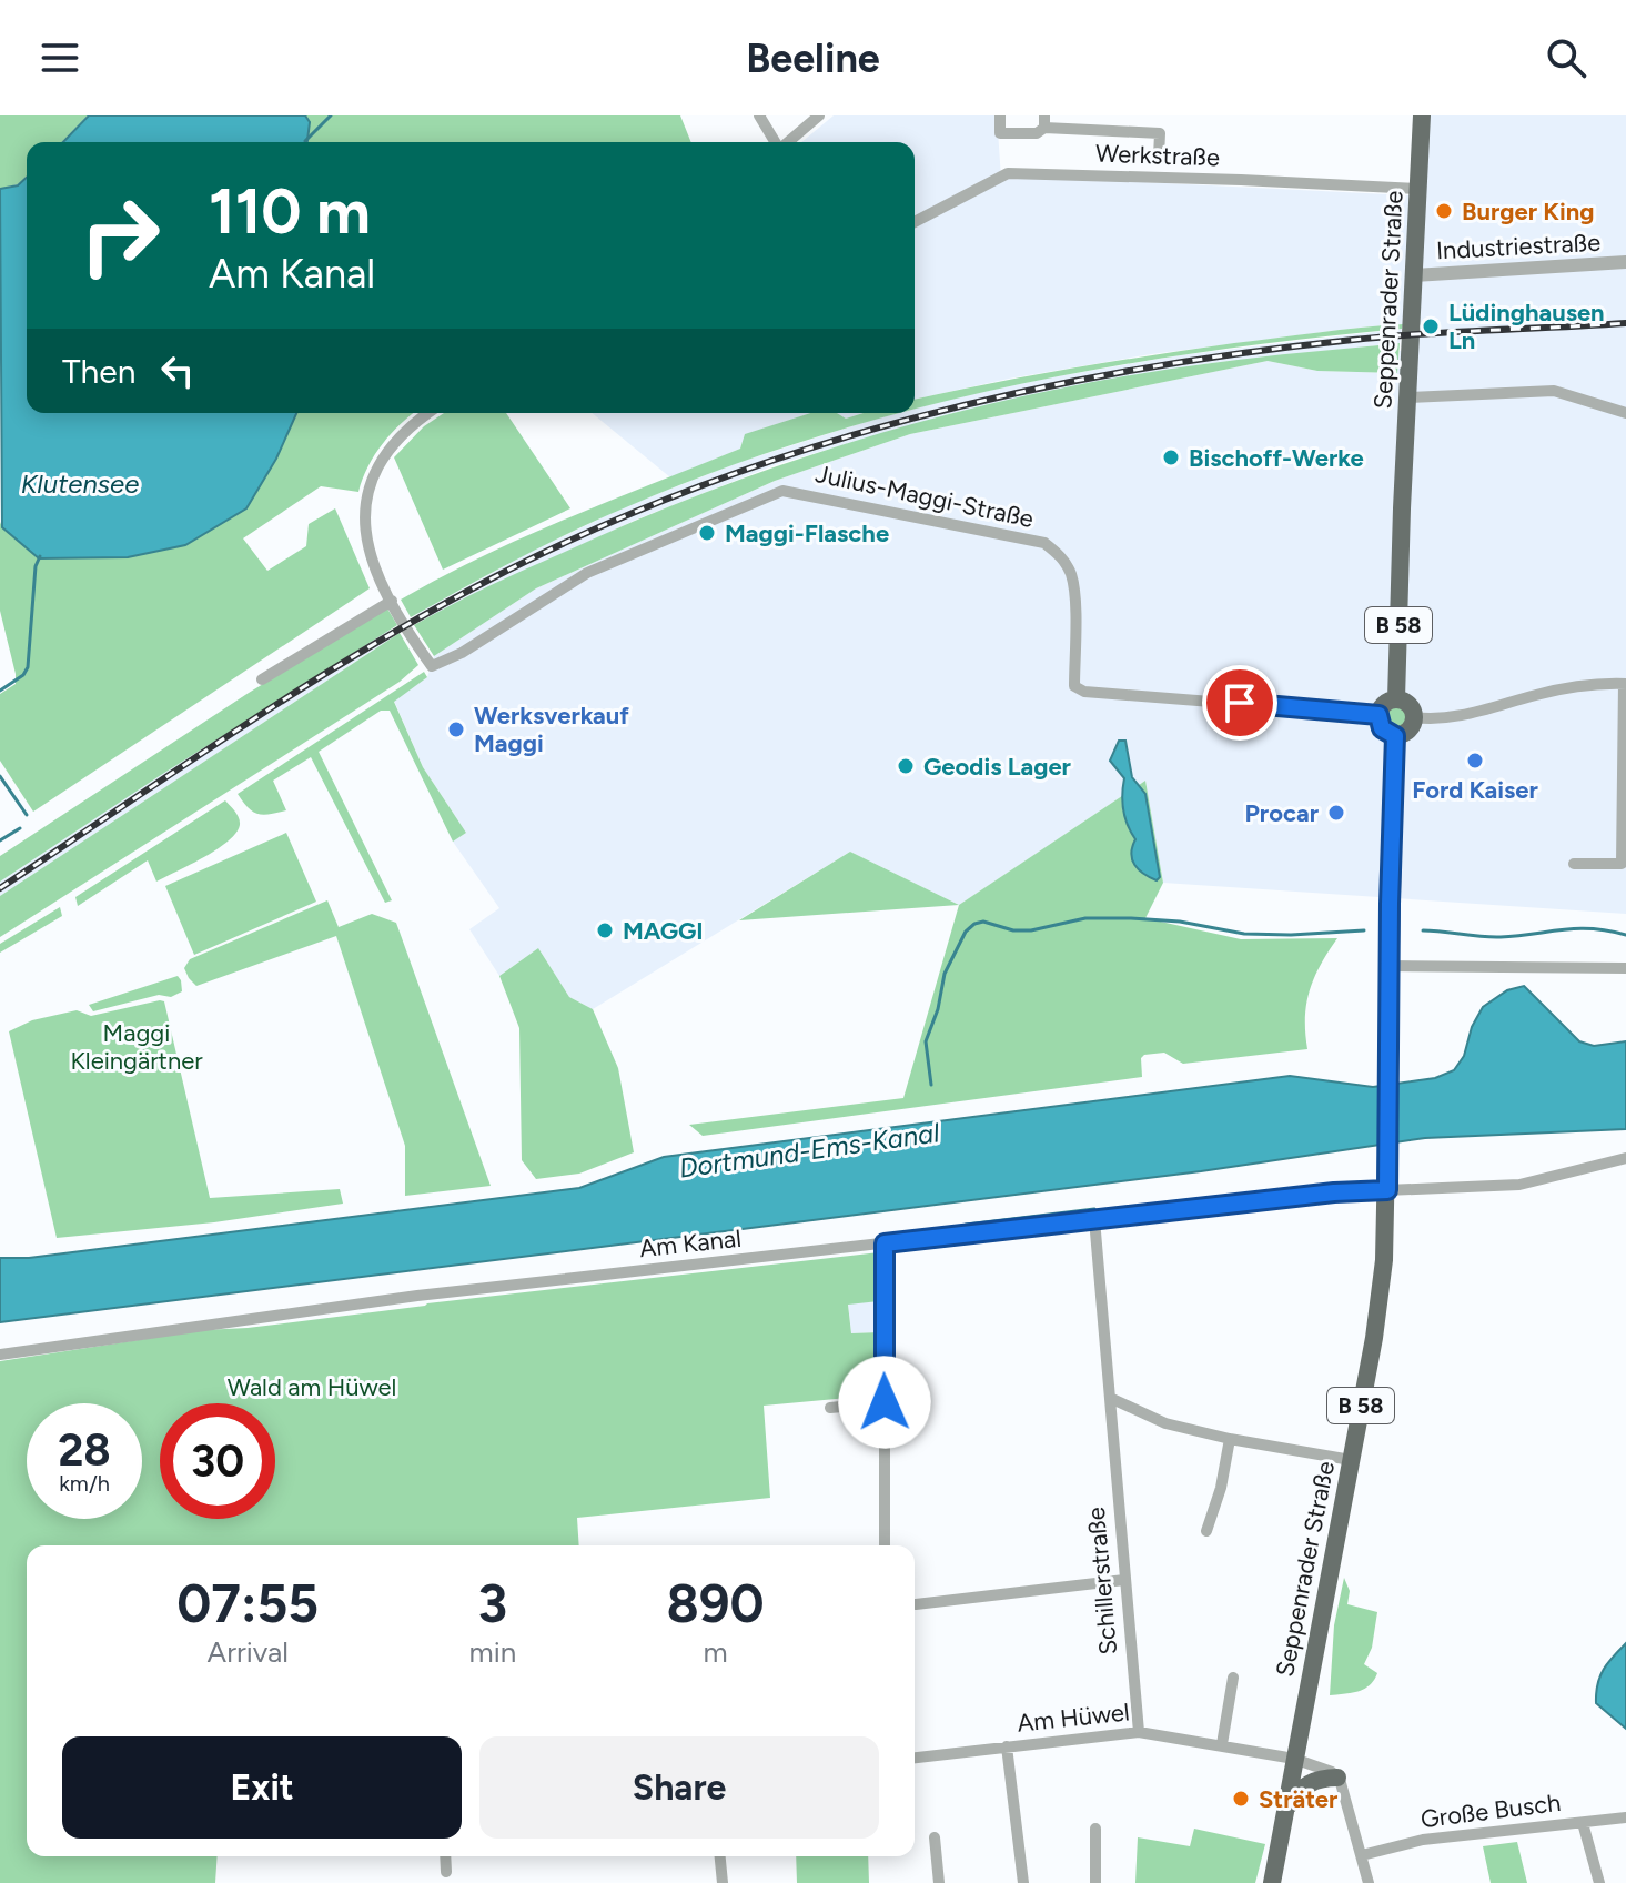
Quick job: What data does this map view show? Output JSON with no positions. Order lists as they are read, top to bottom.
{
  "streets": {
    "main road": ["Seppenrader Straße", "B 58"],
    "street": [
      "Werkstraße",
      "Industriestraße",
      "Julius-Maggi-Straße",
      "Am Kanal",
      "Schillerstraße",
      "Am Hüwel",
      "Große Busch"
    ]
  },
  "crossings": [
    ["Werkstraße", "Seppenrader Straße"],
    ["Industriestraße", "Seppenrader Straße"],
    ["Seppenrader Straße", "Julius-Maggi-Straße"],
    ["Seppenrader Straße", "B 58"],
    ["Seppenrader Straße", "Am Kanal"],
    ["Seppenrader Straße", "Am Hüwel"],
    ["Julius-Maggi-Straße", "B 58"],
    ["Schillerstraße", "Am Hüwel"]
  ],
  "water": ["Klutensee", "Dortmund-Ems-Kanal"],
  "parks": ["Maggi Kleingärtner", "Wald am Hüwel"],
  "places": [
    "Burger King",
    "Lüdinghausen Ln",
    "Bischoff-Werke",
    "Maggi-Flasche",
    "Werksverkauf Maggi",
    "Ford Kaiser",
    "Geodis Lager",
    "Procar",
    "MAGGI",
    "Sträter"
  ],
  "page": {
    "header": "Beeline",
    "turn": ["110 m", "Am Kanal"],
    "then": "Then",
    "speed": "28 km/h",
    "limit": "30",
    "eta": [
      "07:55",
      "Arrival",
      "3",
      "min",
      "890",
      "m"
    ],
    "buttons": ["Exit", "Share"]
  }
}
